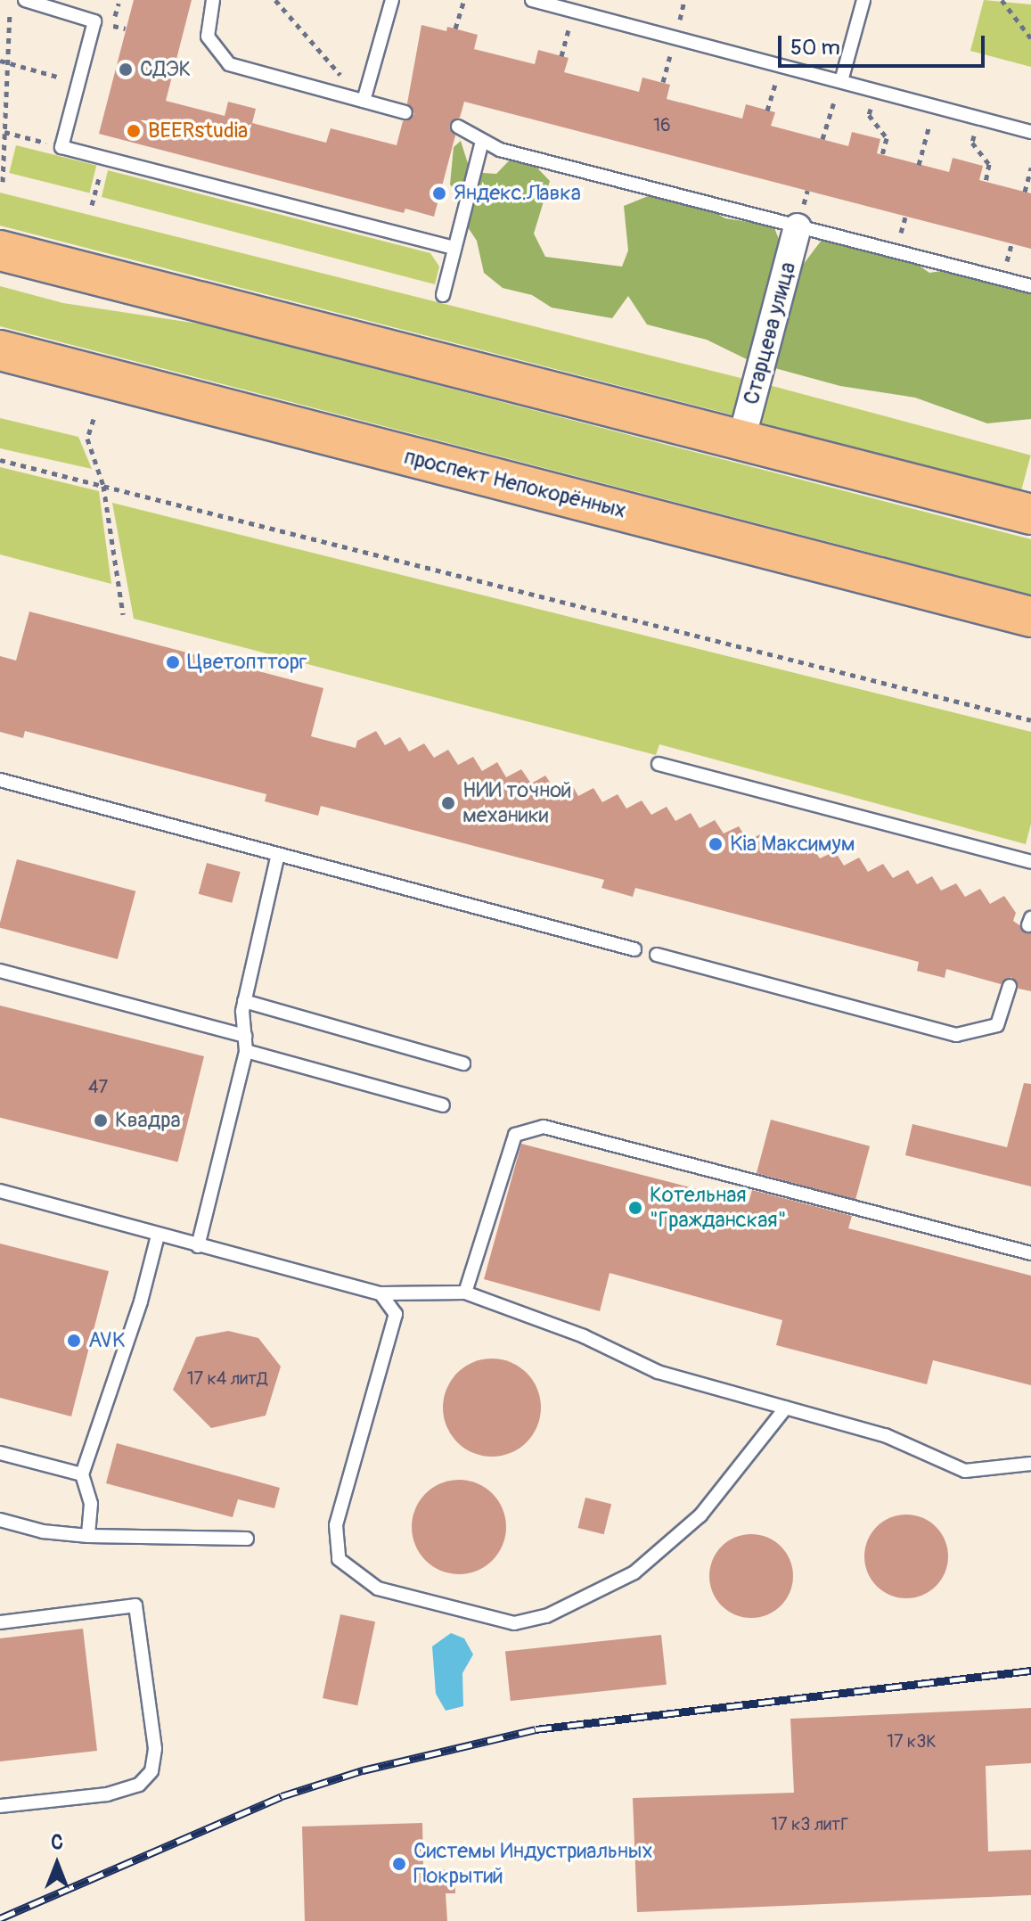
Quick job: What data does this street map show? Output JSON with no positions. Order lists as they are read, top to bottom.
{
  "streets": {
    "main road": ["проспект Непокорённых"],
    "street": ["Старцева улица"]
  },
  "places": [
    "СДЭК",
    "BEERstudia",
    "Яндекс.Лавка",
    "Цветоптторг",
    "НИИ точной механики",
    "Kia Максимум",
    "Квадра",
    "Котельная \"Гражданская\"",
    "AVK",
    "Системы Индустриальных Покрытий"
  ],
  "house_numbers": [
    "16",
    "47",
    "17 к4 литД",
    "17 к3К",
    "17 к3 литГ"
  ],
  "scale_bar": "50 m",
  "north": "top"
}
